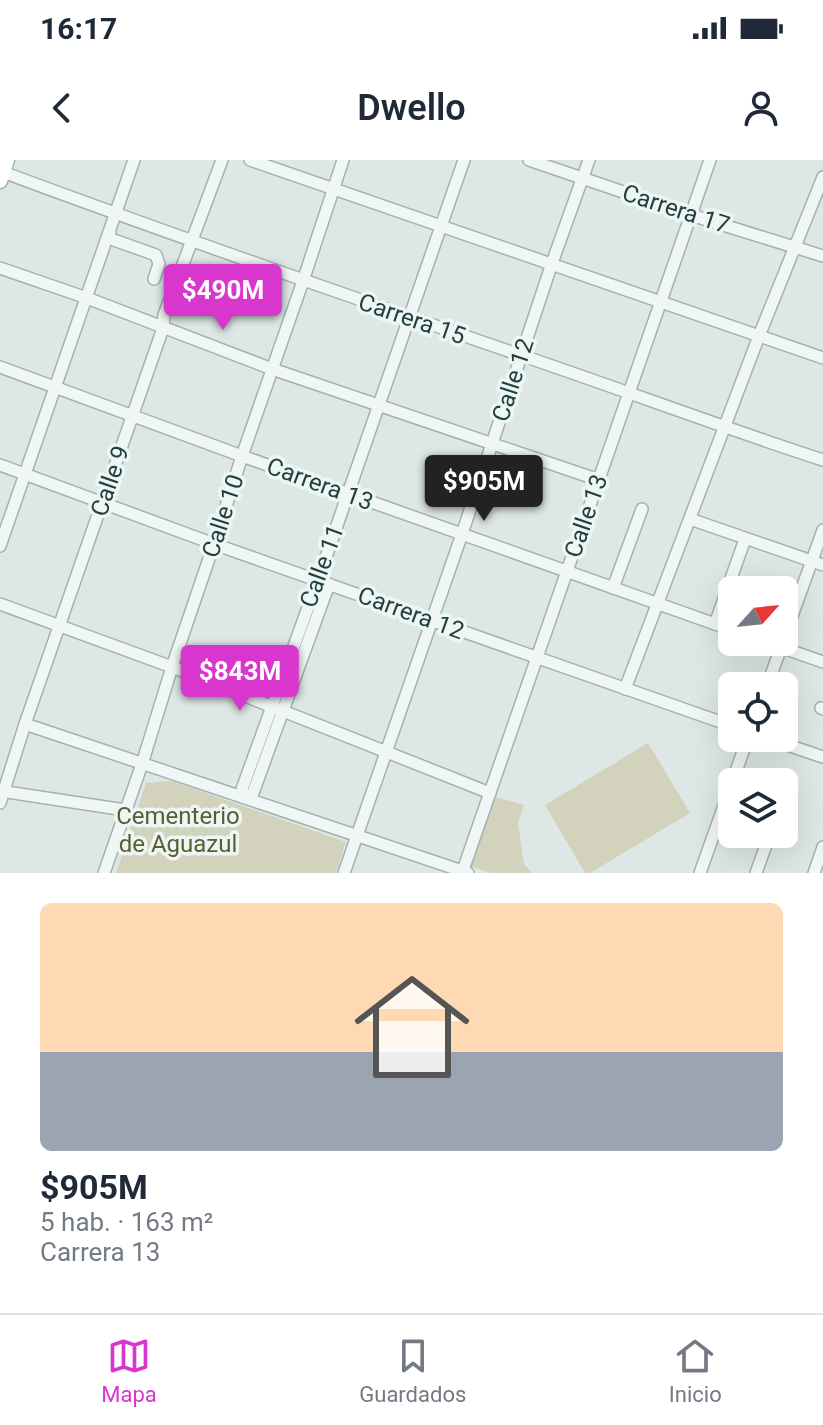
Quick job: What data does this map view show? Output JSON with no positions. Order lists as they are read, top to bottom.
{
  "streets": {
    "street": [
      "Carrera 17",
      "Carrera 15",
      "Calle 12",
      "Calle 9",
      "Carrera 13",
      "Calle 10",
      "Calle 13",
      "Calle 11",
      "Carrera 12"
    ]
  },
  "crossings": [
    ["Carrera 17", "Calle 12"],
    ["Carrera 17", "Calle 13"],
    ["Carrera 15", "Calle 12"],
    ["Carrera 15", "Calle 9"],
    ["Carrera 15", "Calle 10"],
    ["Carrera 15", "Calle 13"],
    ["Carrera 15", "Calle 11"],
    ["Calle 12", "Carrera 13"],
    ["Calle 12", "Carrera 12"],
    ["Calle 9", "Carrera 13"],
    ["Calle 9", "Carrera 12"],
    ["Carrera 13", "Calle 10"],
    ["Carrera 13", "Calle 13"],
    ["Carrera 13", "Calle 11"],
    ["Calle 10", "Carrera 12"],
    ["Calle 13", "Carrera 12"],
    ["Calle 11", "Carrera 12"]
  ],
  "parks": ["Cementerio de Aguazul"],
  "north": "top right",
  "page": {
    "status": "16:17",
    "header": "Dwello",
    "price": ["$490M", "$905M", "$843M"],
    "list": [
      {
        "name": "$905M",
        "note": "5 hab. · 163 m² · Carrera 13"
      }
    ],
    "tabs": ["Mapa", "Guardados", "Inicio"]
  }
}
